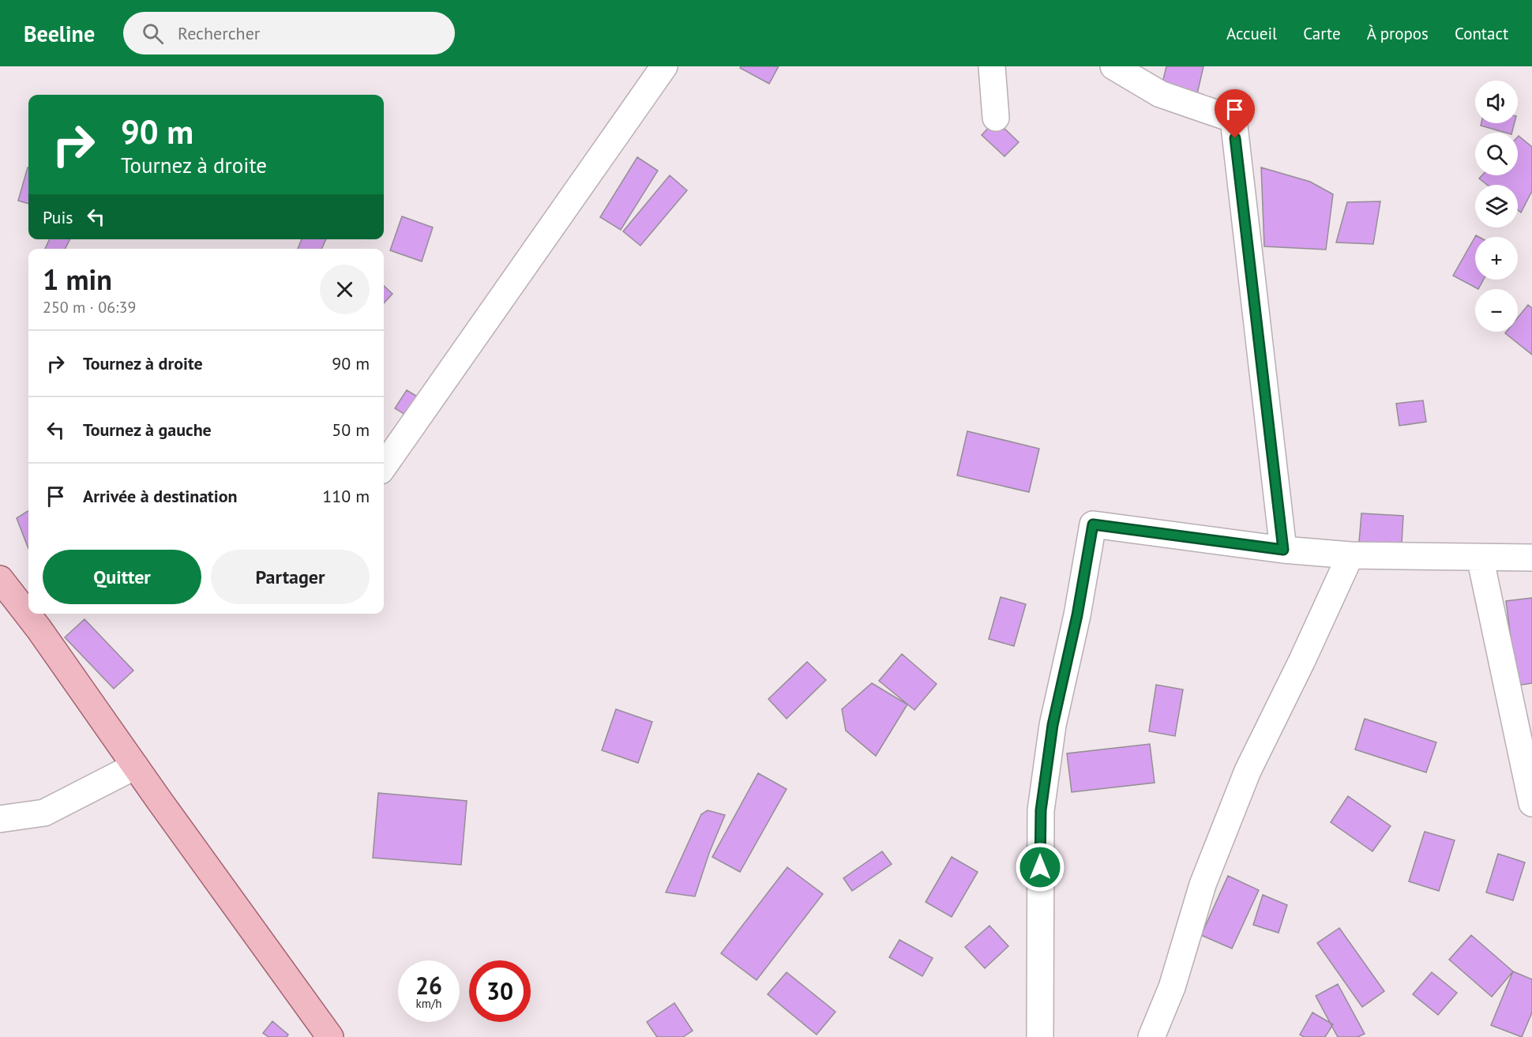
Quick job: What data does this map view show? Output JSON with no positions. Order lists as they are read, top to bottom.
{
  "page": {
    "header": "Beeline",
    "search": "Rechercher",
    "nav": [
      "Accueil",
      "Carte",
      "À propos",
      "Contact"
    ],
    "map_buttons": ["+", "−"],
    "turn": ["90 m", "Tournez à droite"],
    "then": "Puis",
    "heading": ["1 min", "250 m · 06:39"],
    "list": [
      {
        "name": "Tournez à droite",
        "value": "90 m"
      },
      {
        "name": "Tournez à gauche",
        "value": "50 m"
      },
      {
        "name": "Arrivée à destination",
        "value": "110 m"
      }
    ],
    "buttons": ["Quitter", "Partager"],
    "speed": "26 km/h",
    "limit": "30"
  }
}
